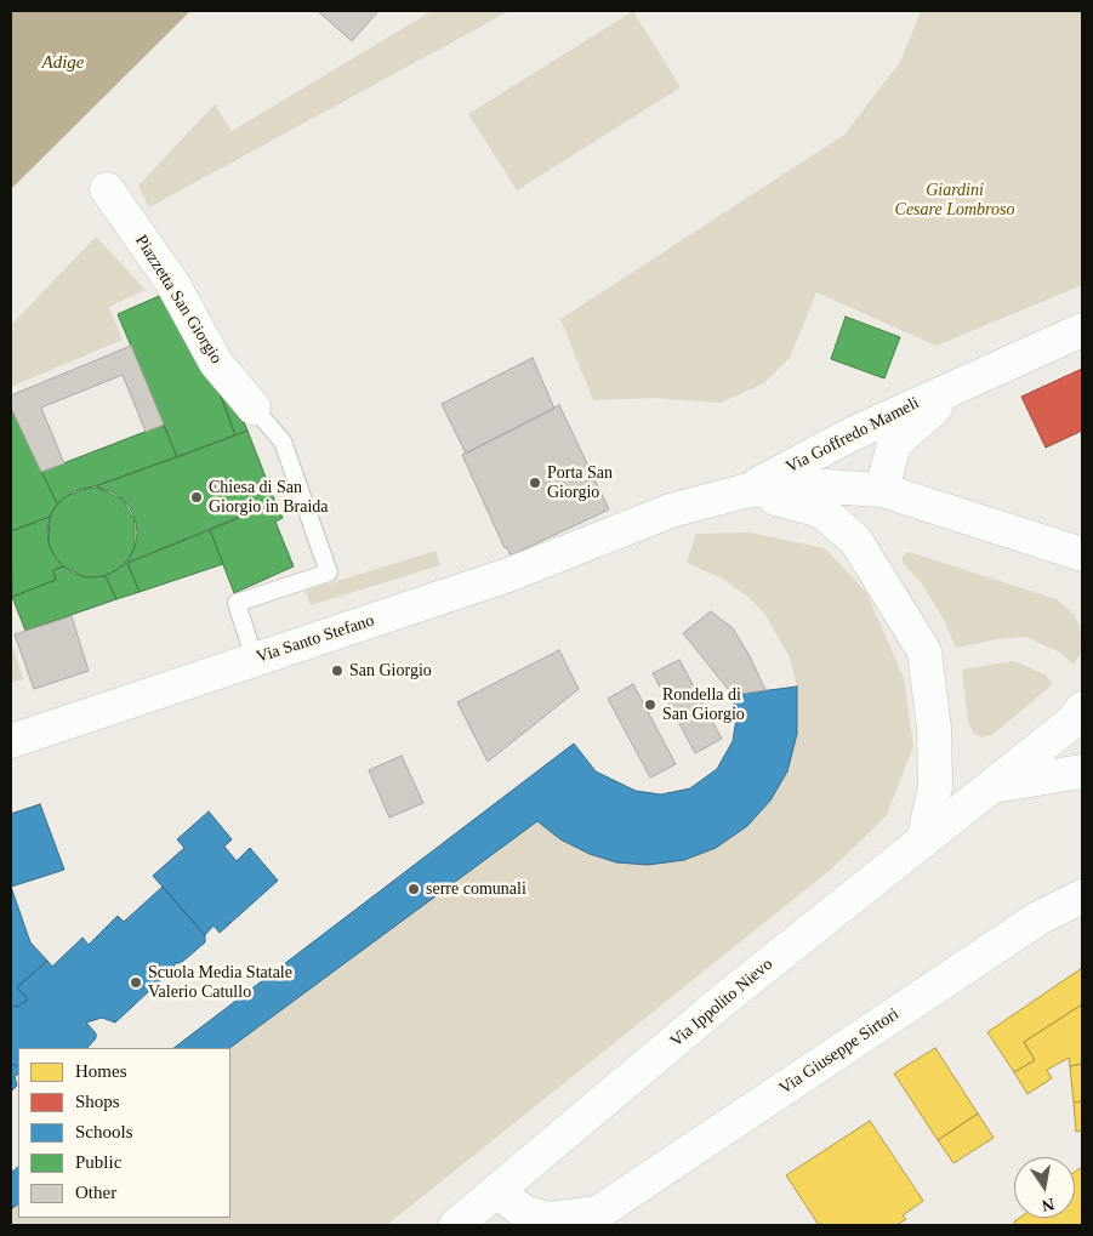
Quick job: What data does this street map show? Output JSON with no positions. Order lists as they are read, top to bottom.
{
  "streets": {
    "street": [
      "Piazzetta San Giorgio",
      "Via Goffredo Mameli",
      "Via Santo Stefano",
      "Via Ippolito Nievo",
      "Via Giuseppe Sirtori"
    ]
  },
  "crossings": [
    ["Via Goffredo Mameli", "Via Santo Stefano"],
    ["Via Ippolito Nievo", "Via Giuseppe Sirtori"]
  ],
  "water": ["Adige"],
  "parks": ["Giardini Cesare Lombroso"],
  "places": [
    "Porta San Giorgio",
    "Chiesa di San Giorgio in Braida",
    "San Giorgio",
    "Rondella di San Giorgio",
    "serre comunali",
    "Scuola Media Statale Valerio Catullo"
  ],
  "legend": [
    "Homes",
    "Shops",
    "Schools",
    "Public",
    "Other"
  ],
  "north": "bottom"
}
